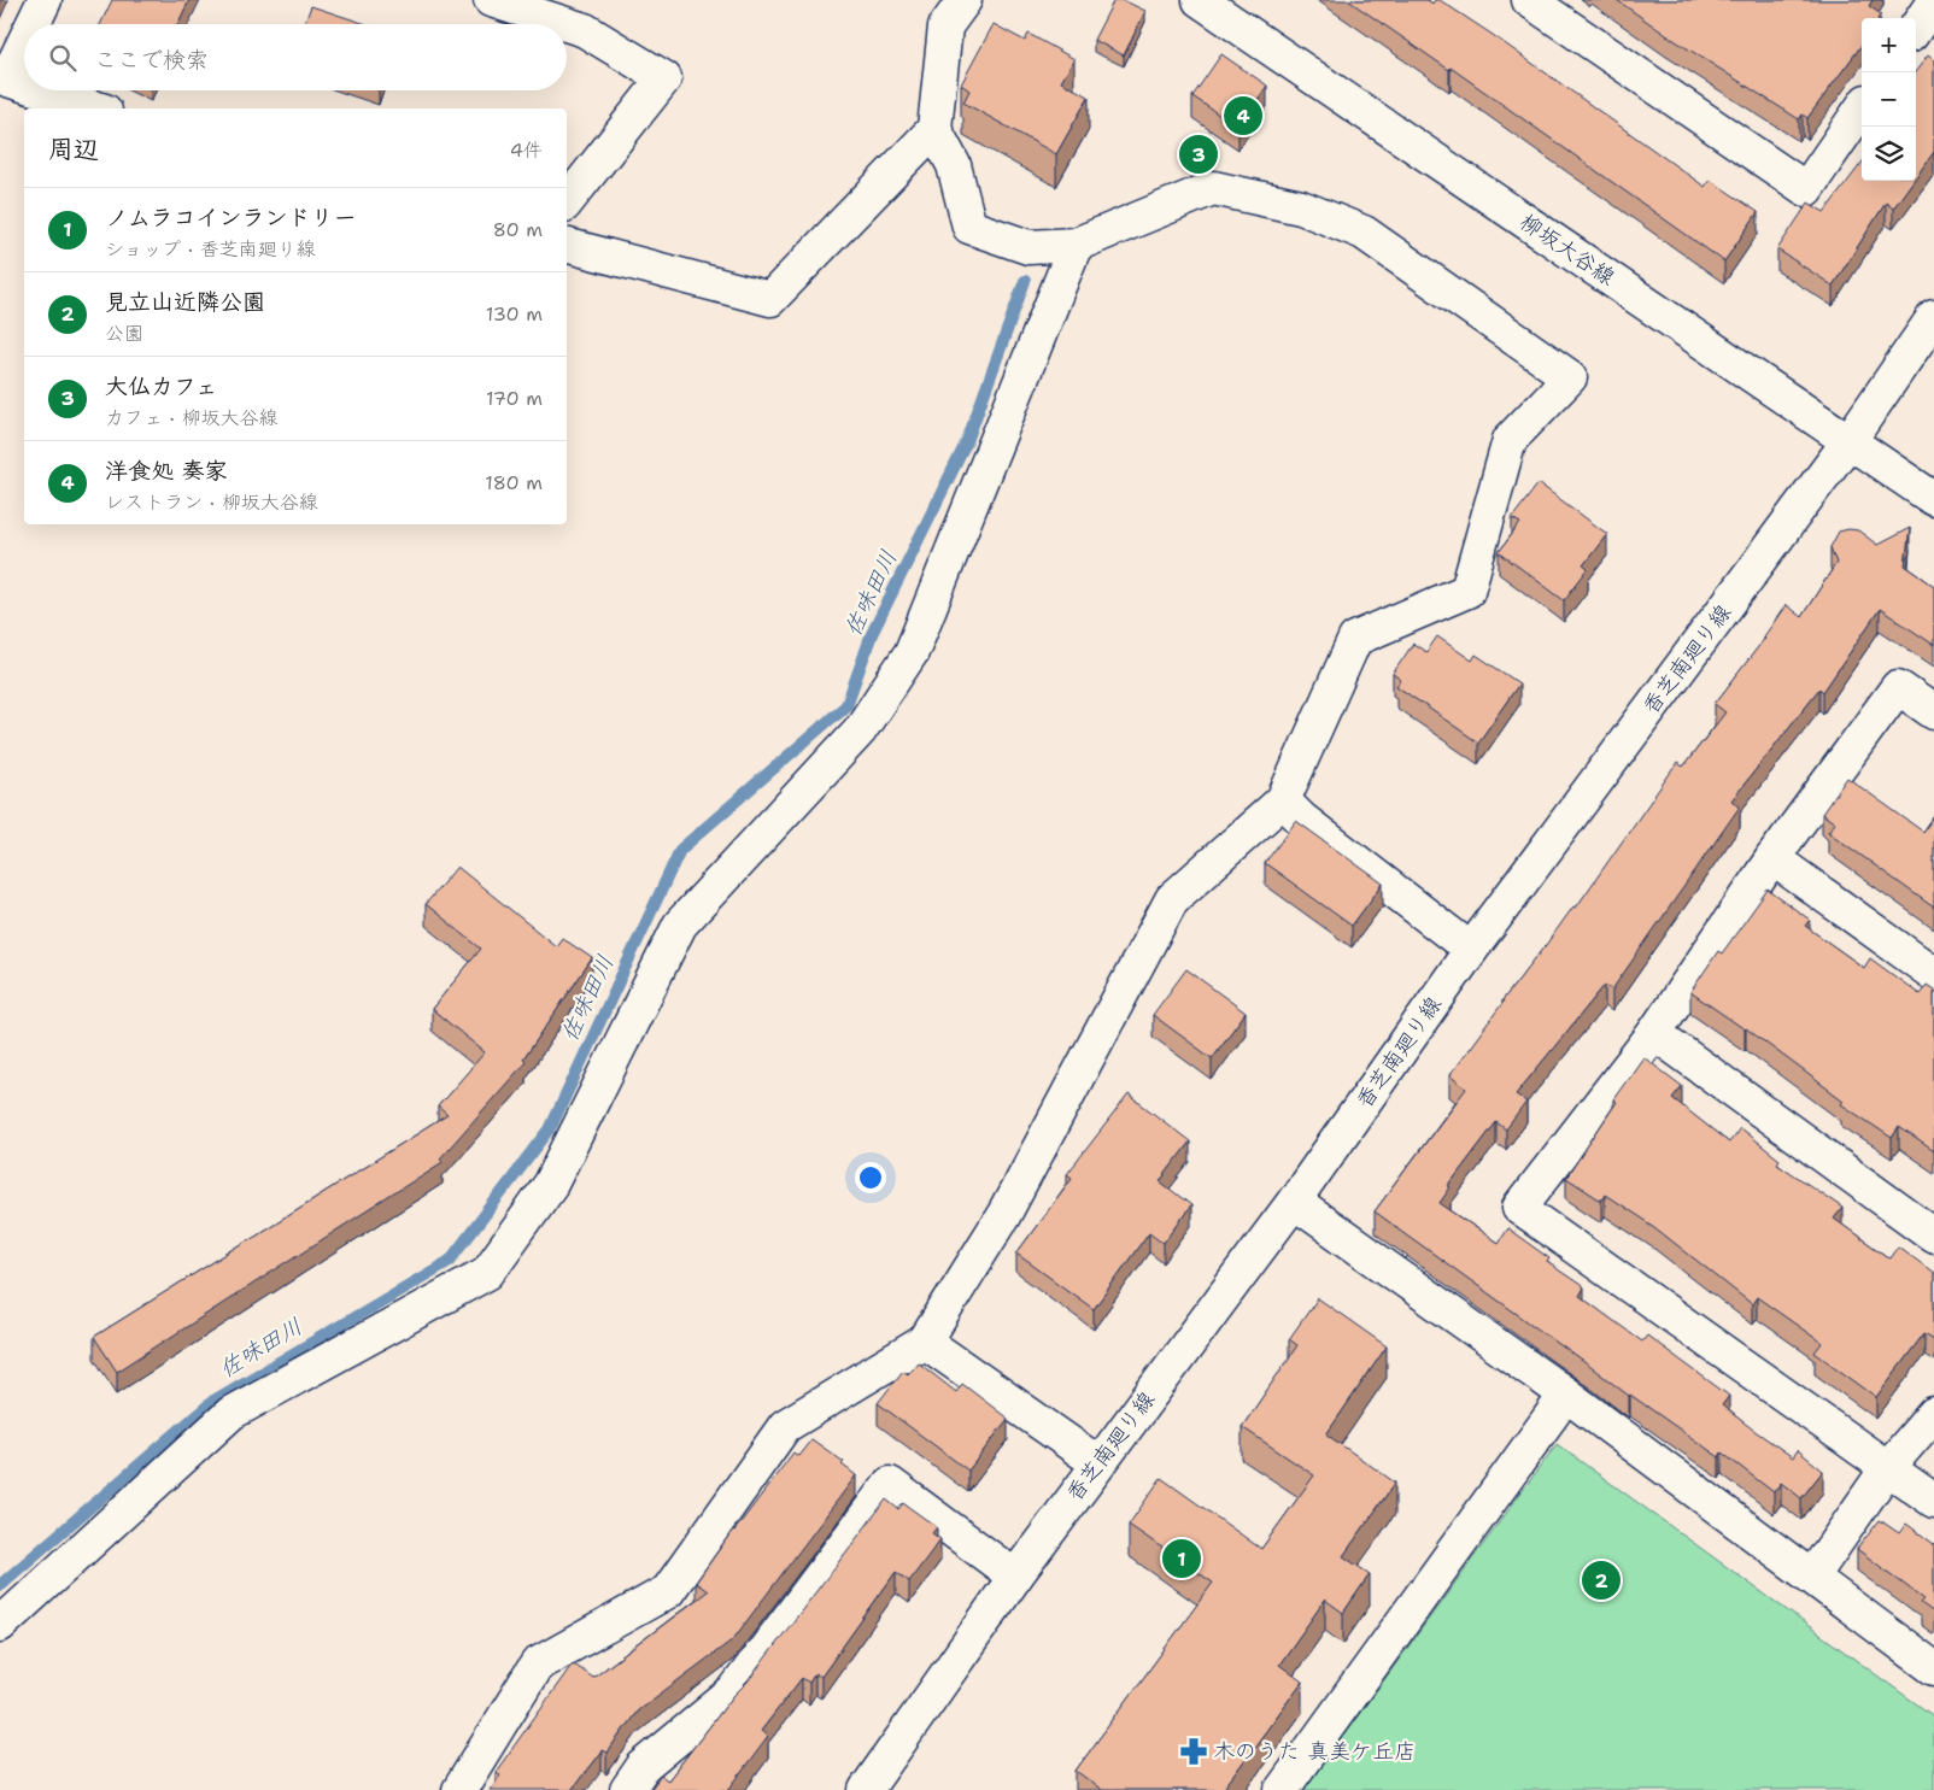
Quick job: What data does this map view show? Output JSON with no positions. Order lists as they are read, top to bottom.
{
  "streets": {
    "street": ["柳坂大谷線", "香芝南廻り線"]
  },
  "crossings": [
    ["柳坂大谷線", "香芝南廻り線"]
  ],
  "water": ["佐味田川"],
  "places": {
    "pharmacy": ["木のうた 真美ケ丘店"]
  },
  "page": {
    "map_buttons": ["+", "−"],
    "search": "ここで検索",
    "pins": [
      "4",
      "3",
      "1",
      "2"
    ],
    "heading": ["周辺", "4件"],
    "list": [
      {
        "mark": "1",
        "name": "ノムラコインランドリー",
        "note": "ショップ · 香芝南廻り線",
        "value": "80 m"
      },
      {
        "mark": "2",
        "name": "見立山近隣公園",
        "note": "公園",
        "value": "130 m"
      },
      {
        "mark": "3",
        "name": "大仏カフェ",
        "note": "カフェ · 柳坂大谷線",
        "value": "170 m"
      },
      {
        "mark": "4",
        "name": "洋食処 奏家",
        "note": "レストラン · 柳坂大谷線",
        "value": "180 m"
      }
    ]
  }
}
